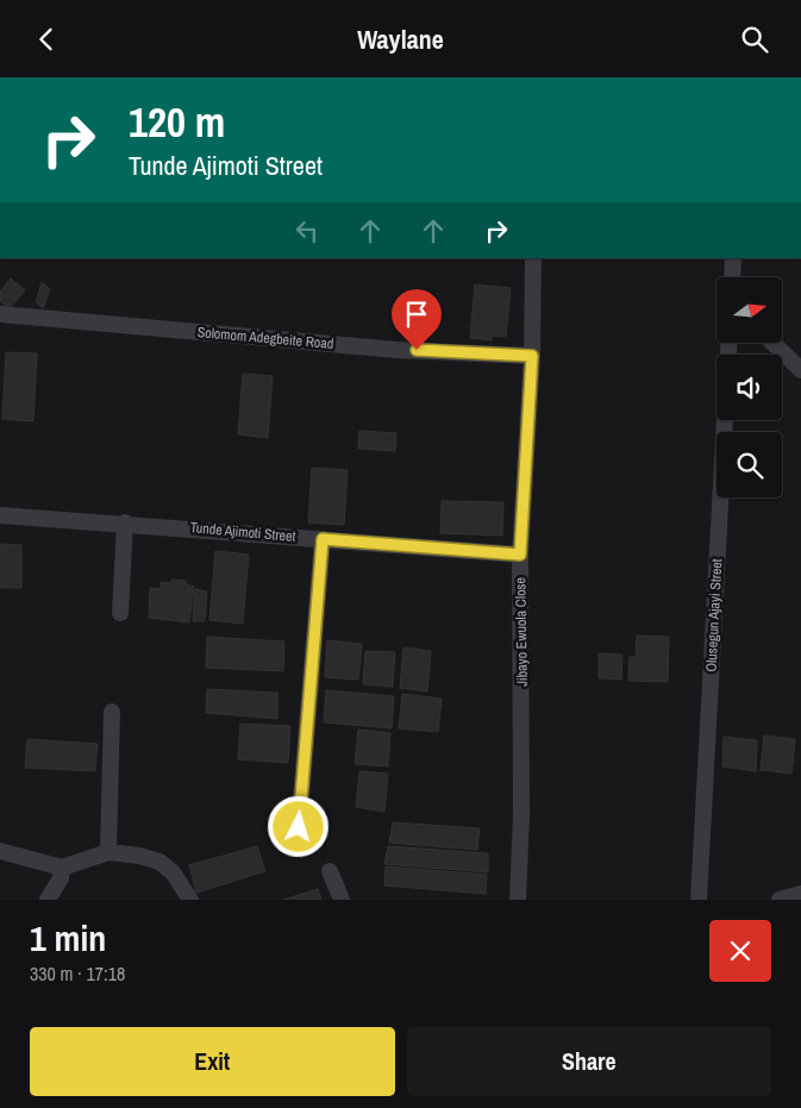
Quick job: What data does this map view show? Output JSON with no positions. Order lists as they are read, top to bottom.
{
  "streets": {
    "street": [
      "Solomom Adegbeite Road",
      "Tunde Ajimoti Street",
      "Olusegun Ajayi Street",
      "Jibayo Ewuola Close"
    ]
  },
  "crossings": [
    ["Solomom Adegbeite Road", "Jibayo Ewuola Close"],
    ["Tunde Ajimoti Street", "Jibayo Ewuola Close"]
  ],
  "north": "right",
  "page": {
    "header": "Waylane",
    "turn": ["120 m", "Tunde Ajimoti Street"],
    "heading": ["1 min", "330 m · 17:18"],
    "buttons": ["Exit", "Share"]
  }
}
